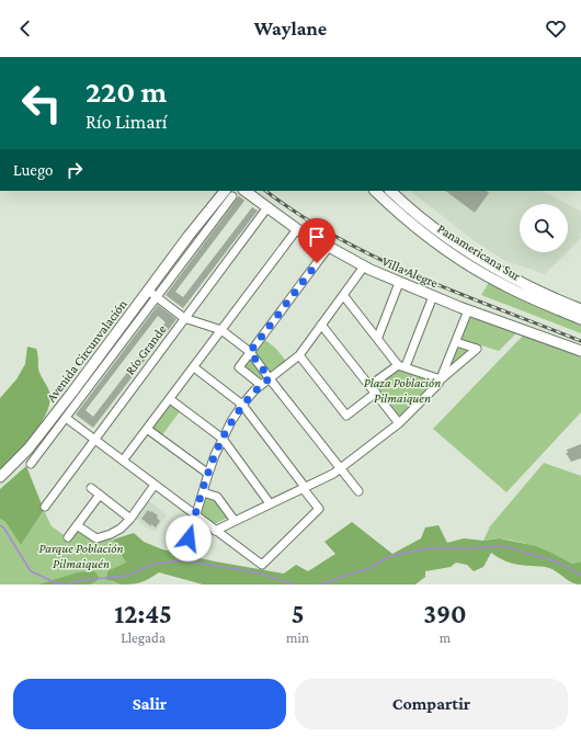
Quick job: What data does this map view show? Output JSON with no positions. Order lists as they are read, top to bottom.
{
  "streets": {
    "main road": ["Panamericana Sur", "Villa Alegre", "Avenida Circunvalación"],
    "street": ["Río Grande"]
  },
  "crossings": [
    ["Villa Alegre", "Río Grande"]
  ],
  "parks": ["Plaza Población Pilmaiquen", "Parque Población Pilmaiquén"],
  "page": {
    "header": "Waylane",
    "turn": ["220 m", "Río Limarí"],
    "then": "Luego",
    "eta": [
      "12:45",
      "Llegada",
      "5",
      "min",
      "390",
      "m"
    ],
    "buttons": ["Salir", "Compartir"]
  }
}
